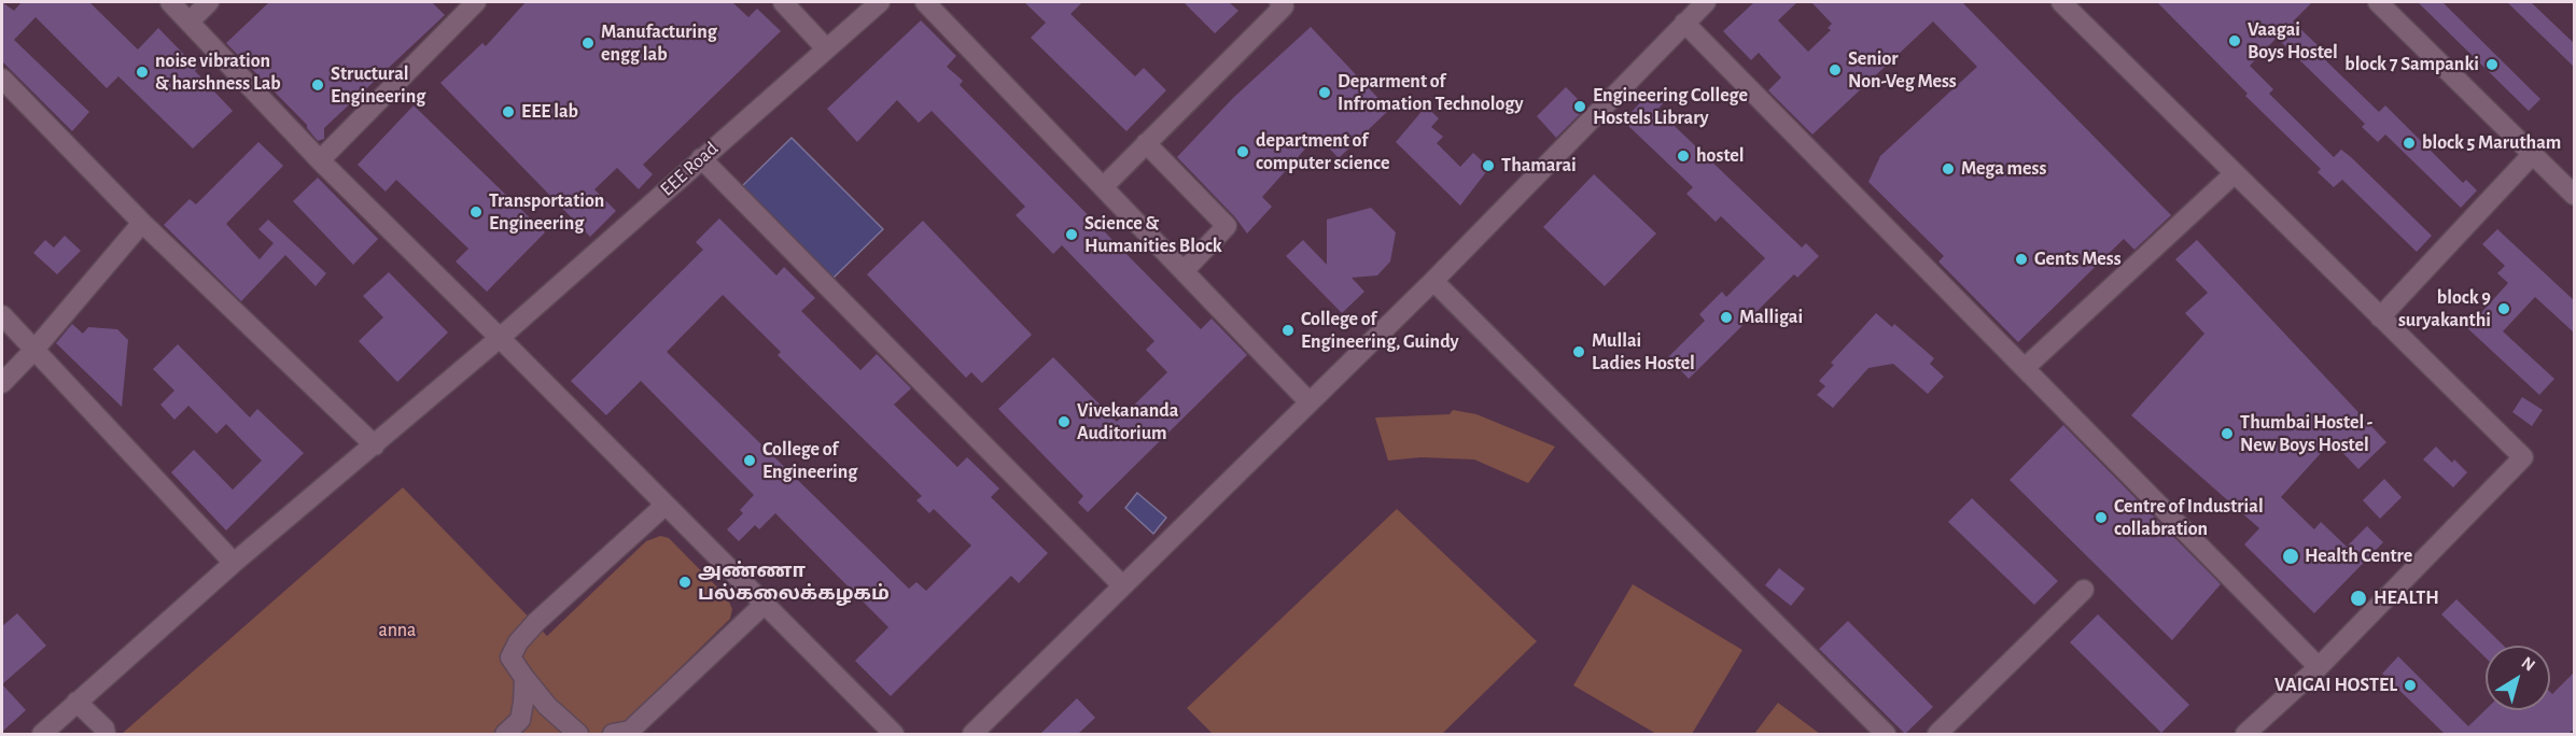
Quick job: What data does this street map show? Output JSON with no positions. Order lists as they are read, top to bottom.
{
  "streets": {
    "lane": ["EEE Road"]
  },
  "parks": ["anna"],
  "places": [
    "Vaagai Boys Hostel",
    "Manufacturing engg lab",
    "block 7 Sampanki",
    "Senior Non-Veg Mess",
    "noise vibration & harshness Lab",
    "Structural Engineering",
    "Deparment of Infromation Technology",
    "Engineering College Hostels Library",
    "EEE lab",
    "block 5 Marutham",
    "department of computer science",
    "hostel",
    "Thamarai",
    "Mega mess",
    "Transportation Engineering",
    "Science & Humanities Block",
    "Gents Mess",
    "block 9 suryakanthi",
    "Malligai",
    "College of Engineering, Guindy",
    "Mullai Ladies Hostel",
    "Vivekananda Auditorium",
    "Thumbai Hostel - New Boys Hostel",
    "College of Engineering",
    "Centre of Industrial collabration",
    "Health Centre",
    "அண்ணா பல்கலைக்கழகம்",
    "HEALTH",
    "VAIGAI HOSTEL"
  ],
  "north": "top right"
}
